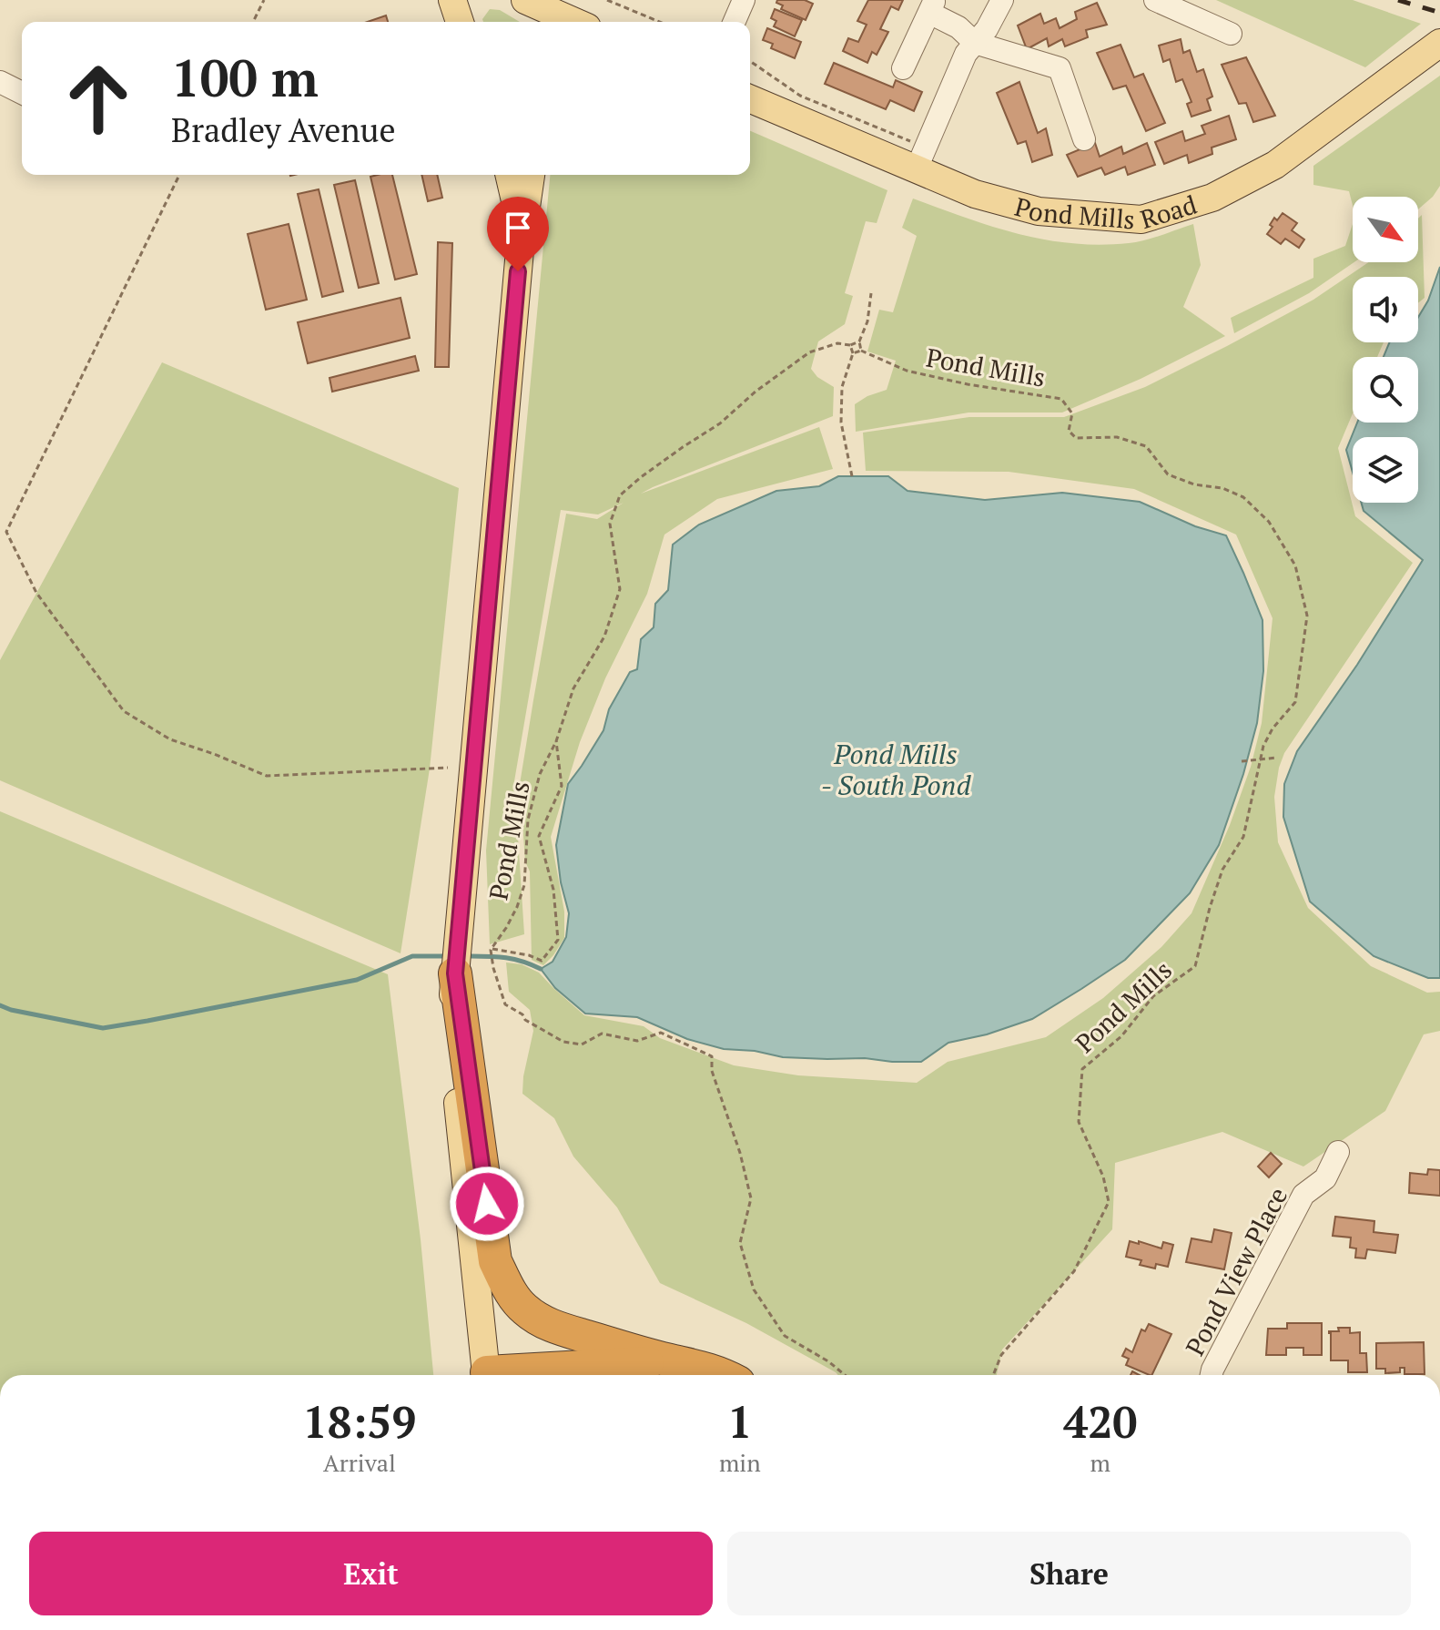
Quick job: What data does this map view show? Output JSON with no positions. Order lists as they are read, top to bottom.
{
  "streets": {
    "main road": ["Pond Mills Road"],
    "street": ["Pond View Place"],
    "path": ["Pond Mills"]
  },
  "water": ["Pond Mills - South Pond"],
  "north": "bottom right",
  "page": {
    "turn": ["100 m", "Bradley Avenue"],
    "eta": [
      "18:59",
      "Arrival",
      "1",
      "min",
      "420",
      "m"
    ],
    "buttons": ["Exit", "Share"]
  }
}
